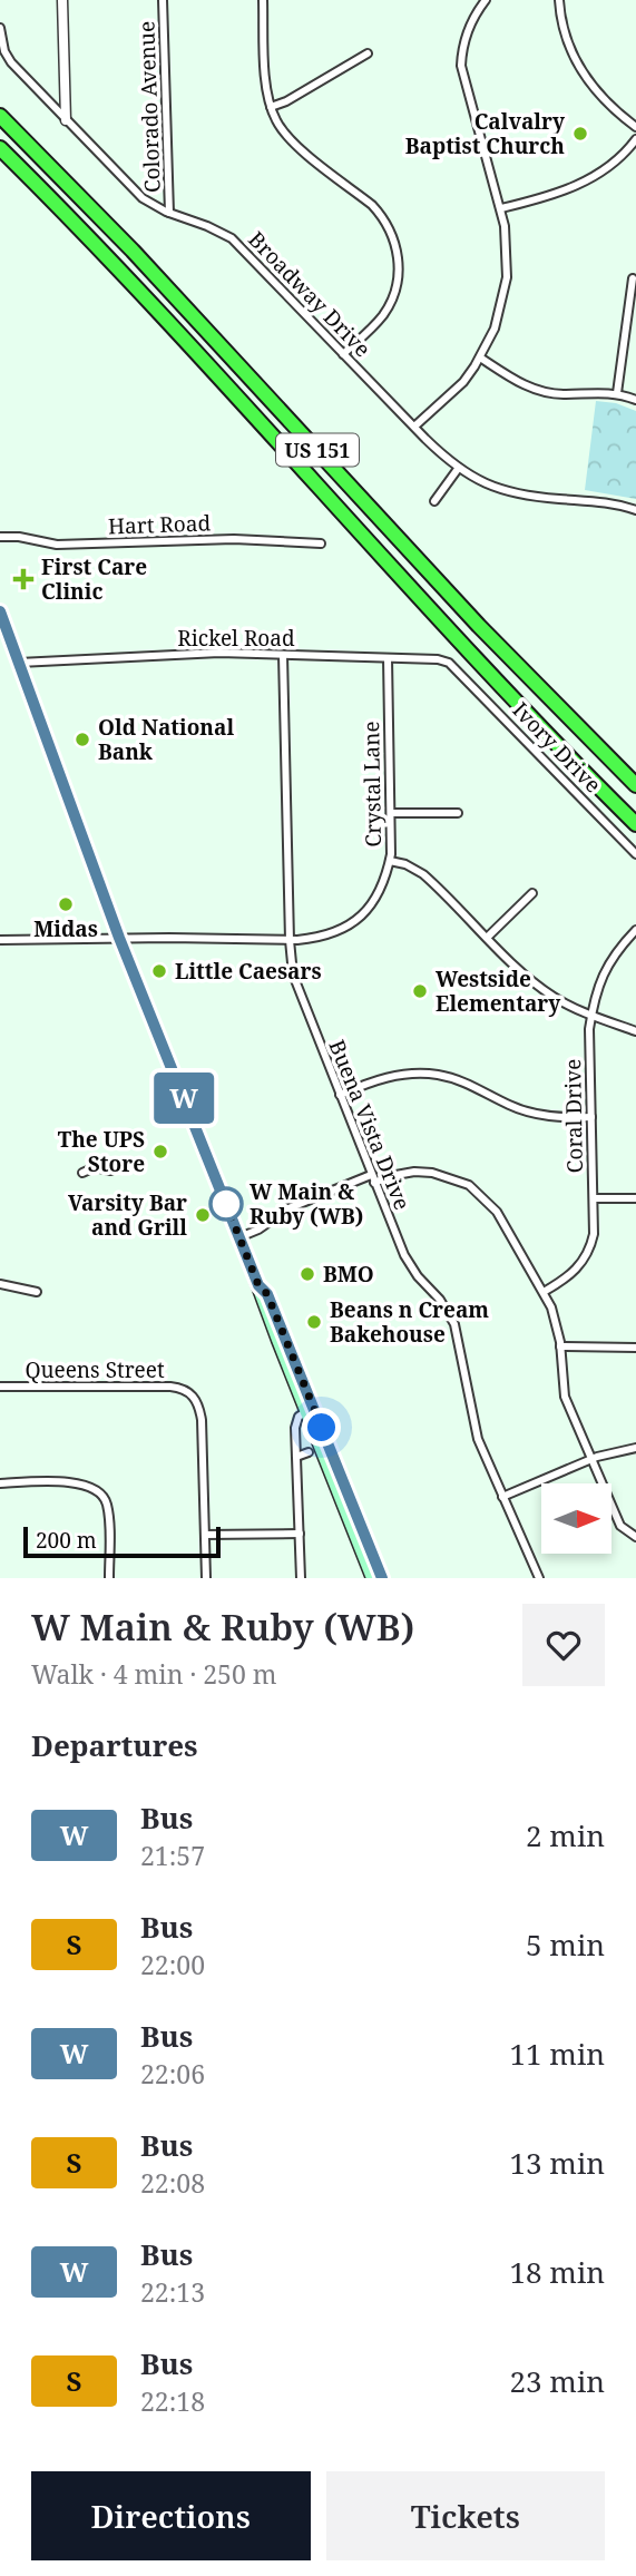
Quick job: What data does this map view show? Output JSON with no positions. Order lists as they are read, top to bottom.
{
  "streets": {
    "highway": ["US 151"],
    "street": [
      "Colorado Avenue",
      "Broadway Drive",
      "Hart Road",
      "Rickel Road",
      "Ivory Drive",
      "Crystal Lane",
      "Coral Drive",
      "Buena Vista Drive",
      "Queens Street"
    ]
  },
  "crossings": [
    ["Colorado Avenue", "Broadway Drive"],
    ["Rickel Road", "Ivory Drive"],
    ["Rickel Road", "Crystal Lane"],
    ["Rickel Road", "Buena Vista Drive"],
    ["Crystal Lane", "Buena Vista Drive"]
  ],
  "places": {
    "other": [
      "Calvalry Baptist Church",
      "Old National Bank",
      "Midas",
      "Little Caesars",
      "Westside Elementary",
      "The UPS Store",
      "W Main & Ruby (WB)",
      "Varsity Bar and Grill",
      "BMO",
      "Beans n Cream Bakehouse"
    ],
    "health": ["First Care Clinic"]
  },
  "lines": ["bus line W"],
  "scale_bar": "200 m",
  "north": "right",
  "page": {
    "on_map": "W",
    "scale": "200 m",
    "heading": [
      ["W Main & Ruby (WB)", "Walk · 4 min · 250 m"],
      "Departures"
    ],
    "list": [
      {
        "mark": "W",
        "name": "Bus",
        "note": "21:57",
        "value": "2 min"
      },
      {
        "mark": "S",
        "name": "Bus",
        "note": "22:00",
        "value": "5 min"
      },
      {
        "mark": "W",
        "name": "Bus",
        "note": "22:06",
        "value": "11 min"
      },
      {
        "mark": "S",
        "name": "Bus",
        "note": "22:08",
        "value": "13 min"
      },
      {
        "mark": "W",
        "name": "Bus",
        "note": "22:13",
        "value": "18 min"
      },
      {
        "mark": "S",
        "name": "Bus",
        "note": "22:18",
        "value": "23 min"
      }
    ],
    "buttons": ["Directions", "Tickets"]
  }
}
